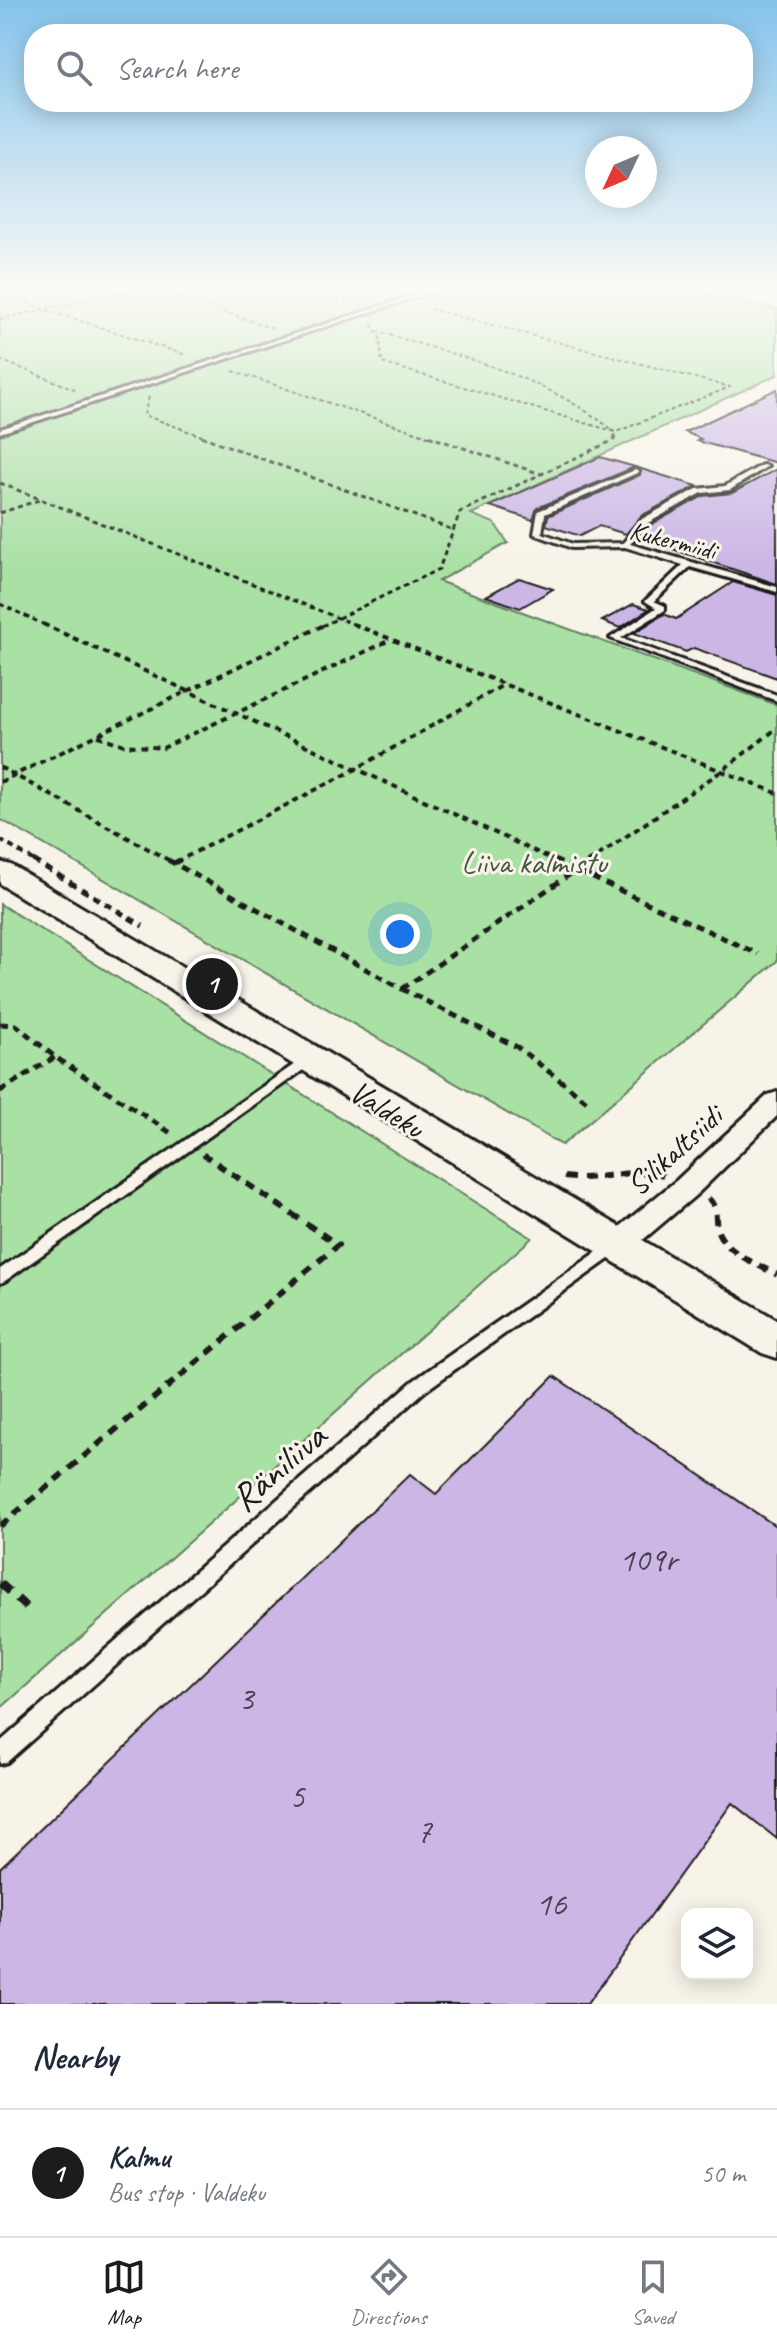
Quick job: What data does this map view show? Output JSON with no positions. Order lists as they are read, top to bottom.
{
  "streets": {
    "street": ["Valdeku", "Silikaltsiidi"],
    "lane": ["Kukermiidi", "Räniliiva"]
  },
  "crossings": [
    ["Valdeku", "Silikaltsiidi"],
    ["Valdeku", "Räniliiva"],
    ["Silikaltsiidi", "Räniliiva"]
  ],
  "parks": ["Liiva kalmistu"],
  "house_numbers": [
    "109r",
    "3",
    "5",
    "7",
    "16"
  ],
  "north": "bottom left",
  "page": {
    "search": "Search here",
    "pins": "1",
    "heading": "Nearby",
    "list": [
      {
        "mark": "1",
        "name": "Kalmu",
        "note": "Bus stop · Valdeku",
        "value": "50 m"
      }
    ],
    "nav": ["Map", "Directions", "Saved"]
  }
}
